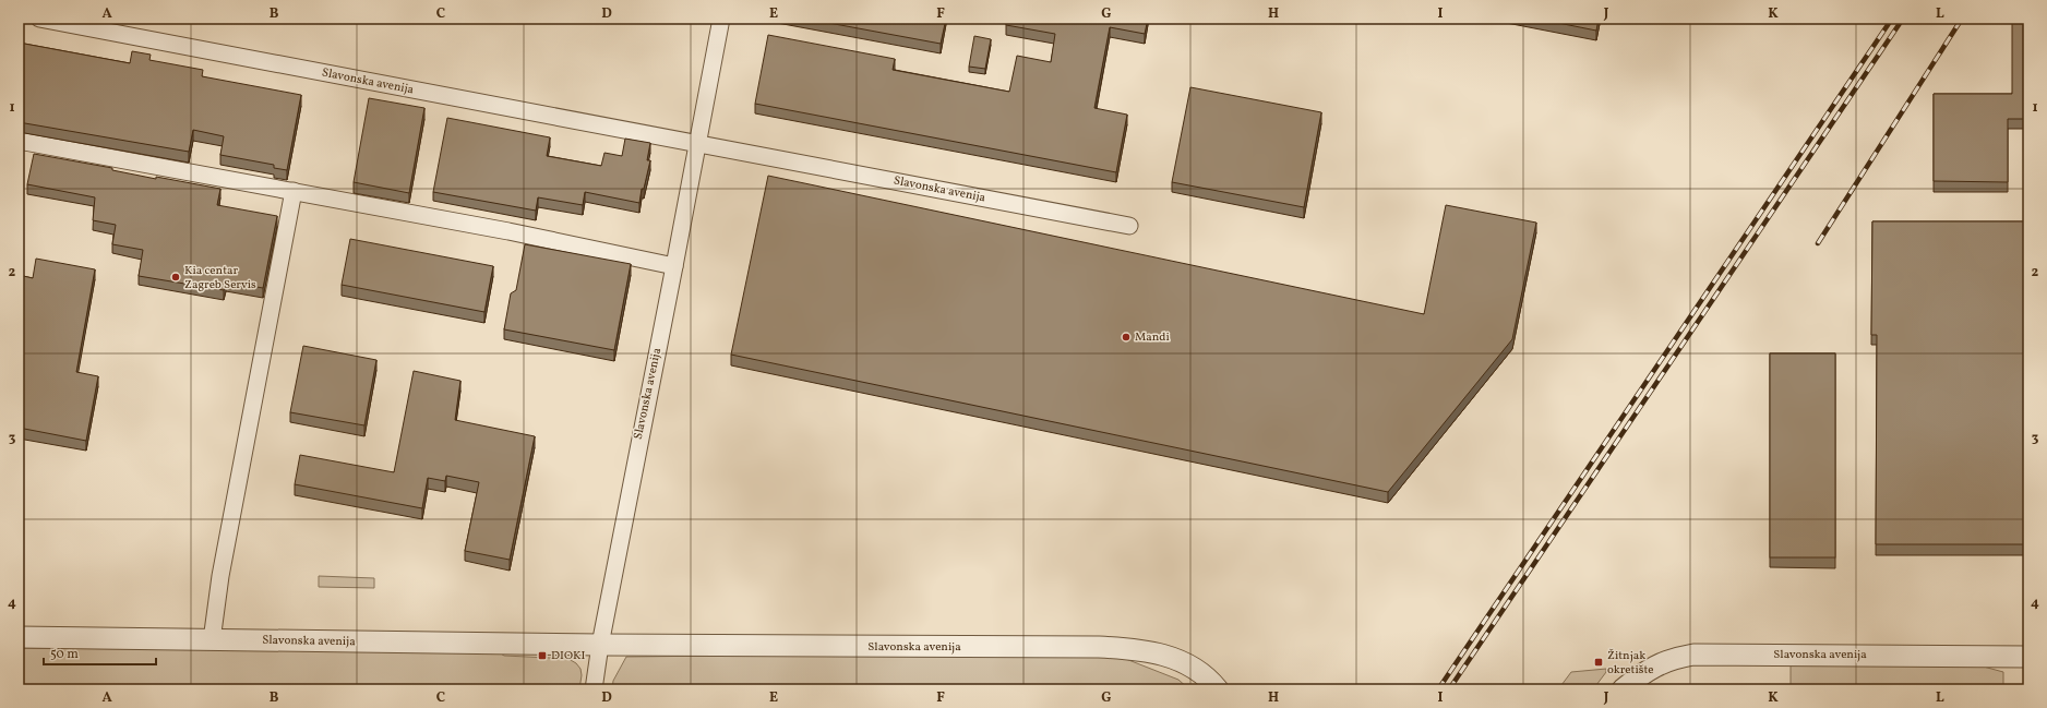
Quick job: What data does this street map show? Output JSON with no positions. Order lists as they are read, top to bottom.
{
  "streets": {
    "street": ["Slavonska avenija"]
  },
  "places": {
    "other": ["Kia centar Zagreb Servis", "Mandi"],
    "transit": ["DIOKI", "Žitnjak okretište"]
  },
  "scale_bar": "50 m",
  "grid": {
    "columns": [
      "A",
      "B",
      "C",
      "D",
      "E",
      "F",
      "G",
      "H",
      "I",
      "J",
      "K",
      "L"
    ],
    "rows": [
      "1",
      "2",
      "3",
      "4"
    ]
  }
}
